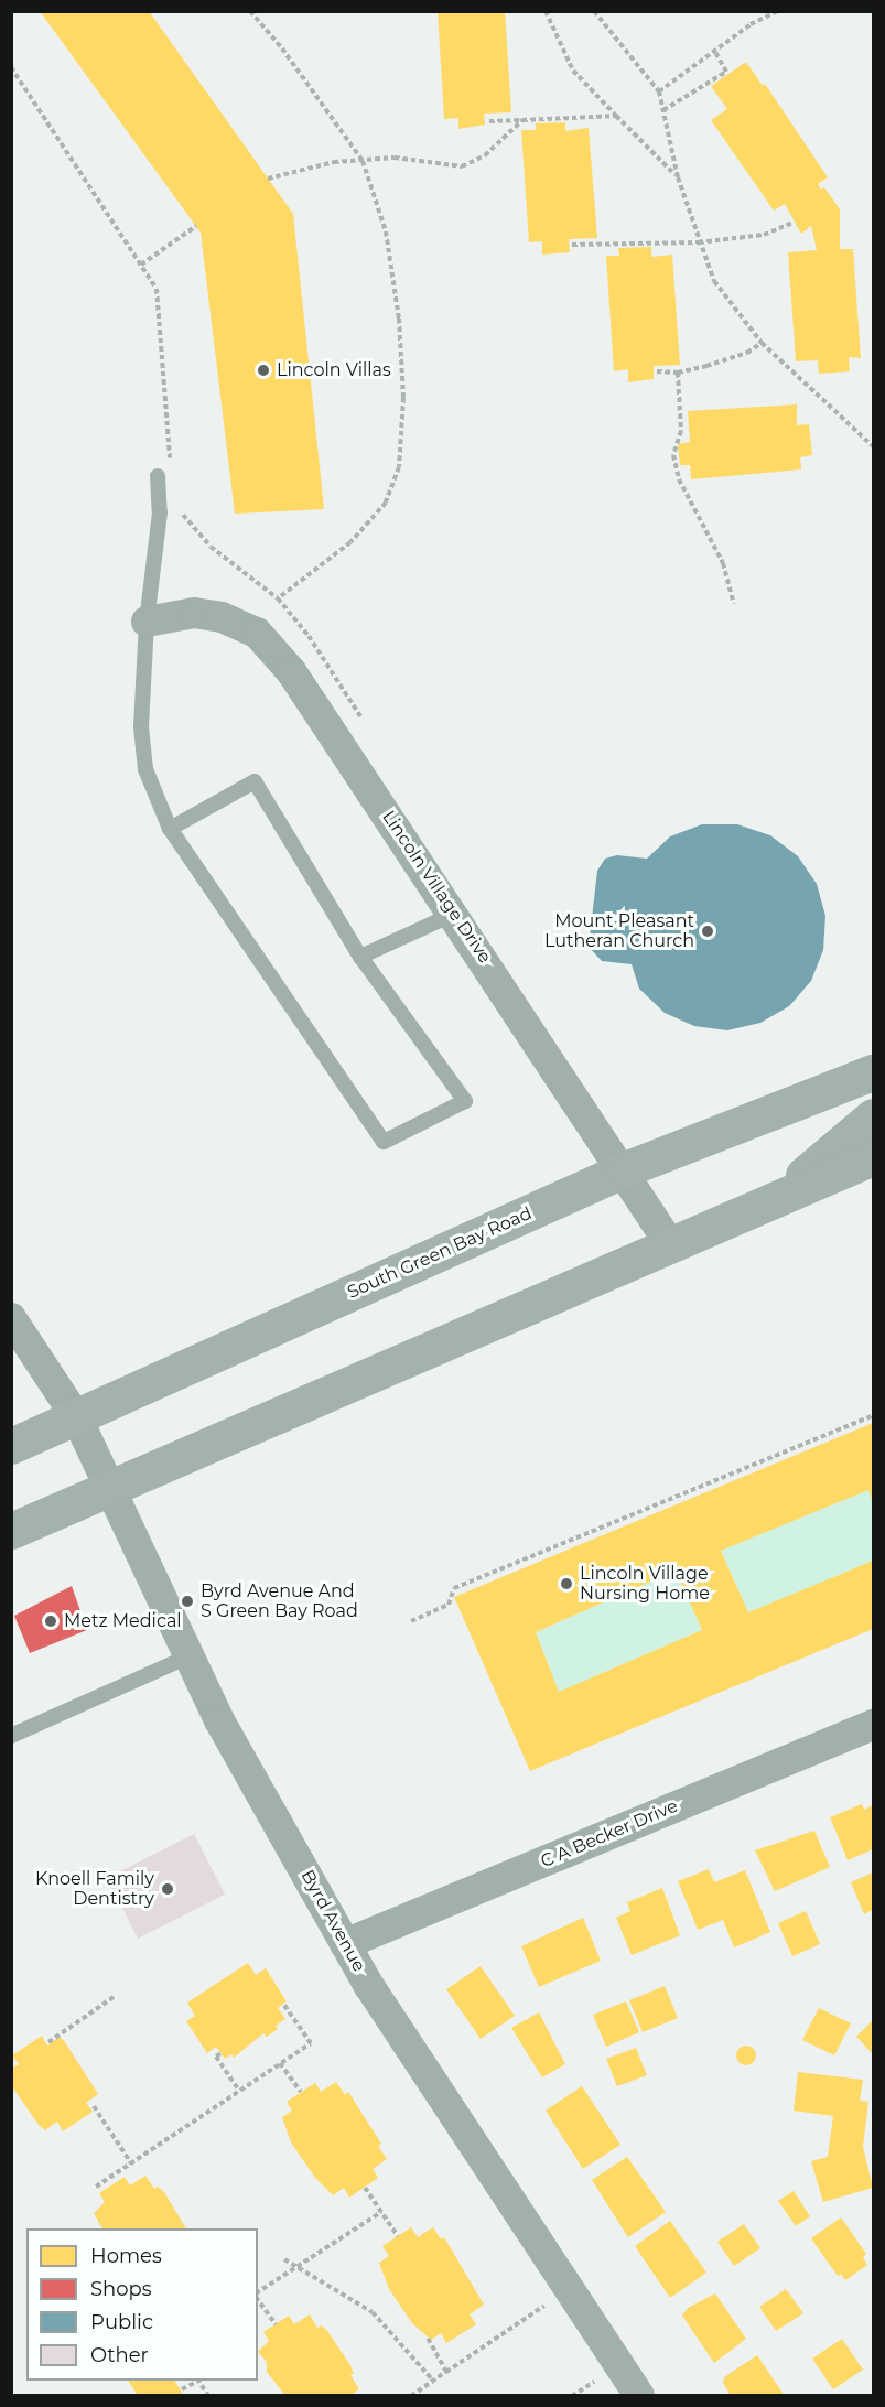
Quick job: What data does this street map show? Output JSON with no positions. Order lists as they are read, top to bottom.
{
  "streets": {
    "main road": ["South Green Bay Road"],
    "street": ["Lincoln Village Drive", "C A Becker Drive", "Byrd Avenue"]
  },
  "crossings": [
    ["Lincoln Village Drive", "South Green Bay Road"],
    ["South Green Bay Road", "Byrd Avenue"],
    ["C A Becker Drive", "Byrd Avenue"]
  ],
  "places": [
    "Lincoln Villas",
    "Mount Pleasant Lutheran Church",
    "Lincoln Village Nursing Home",
    "Byrd Avenue And S Green Bay Road",
    "Metz Medical",
    "Knoell Family Dentistry"
  ],
  "legend": [
    "Homes",
    "Shops",
    "Public",
    "Other"
  ]
}
